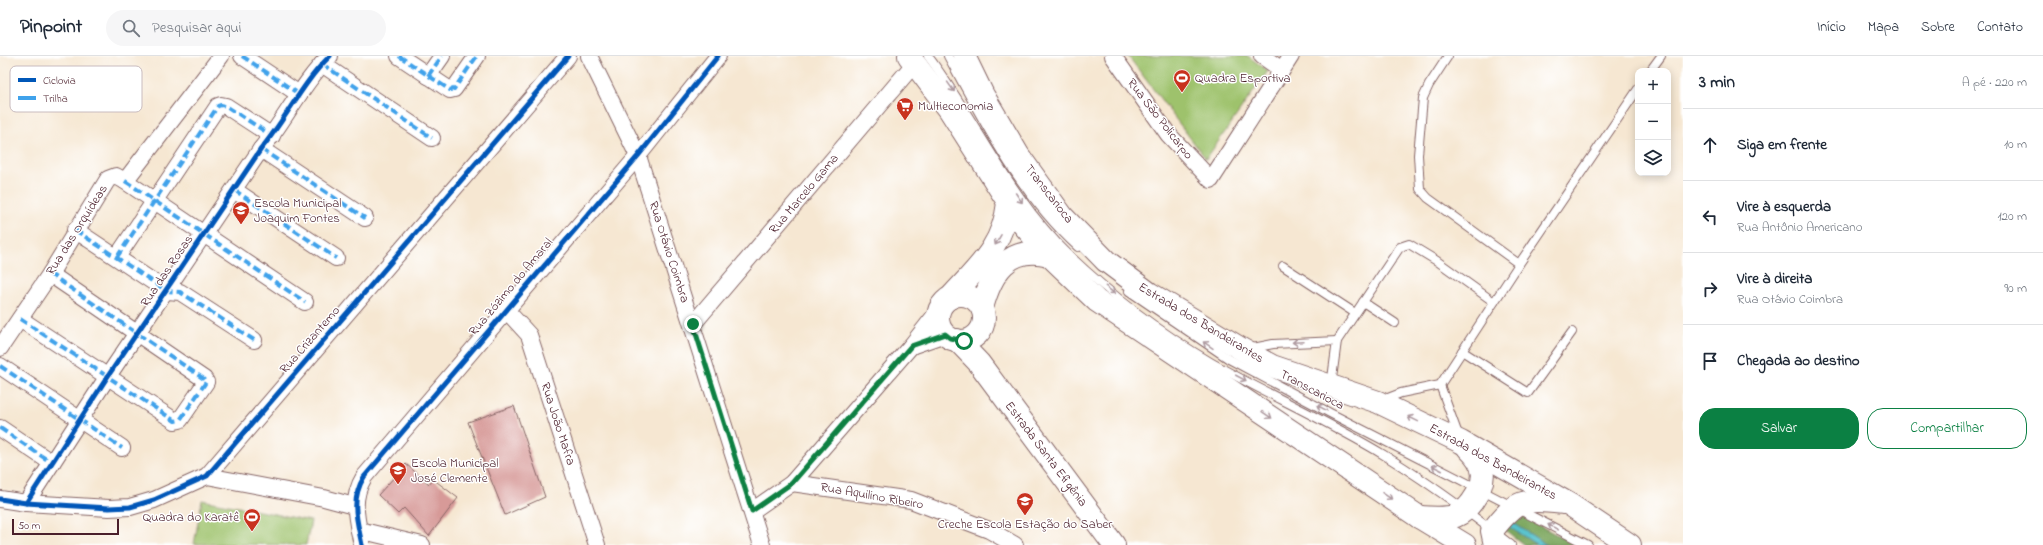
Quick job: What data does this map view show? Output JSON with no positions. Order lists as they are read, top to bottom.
{
  "streets": {
    "main road": ["Estrada dos Bandeirantes", "Estrada Santa Efigênia"],
    "street": [
      "Rua São Policarpo",
      "Rua Marcelo Gama",
      "Rua das Orquídeas",
      "Rua Otávio Coimbra",
      "Rua das Rosas",
      "Rua Zózimo do Amaral",
      "Rua Crizantemo",
      "Rua João Mafra",
      "Rua Aquilino Ribeiro"
    ],
    "lane": ["Transcarioca"]
  },
  "crossings": [
    ["Rua Marcelo Gama", "Transcarioca"],
    ["Rua Marcelo Gama", "Rua Otávio Coimbra"],
    ["Rua Otávio Coimbra", "Rua Zózimo do Amaral"],
    ["Rua das Rosas", "Rua Crizantemo"],
    ["Rua Zózimo do Amaral", "Rua João Mafra"]
  ],
  "places": {
    "sports": ["Quadra Esportiva", "Quadra do Karatê"],
    "supermarket": ["Multieconomia"],
    "school or university": ["Escola Municipal Joaquim Fontes", "Escola Municipal José Clemente", "Creche Escola Estação do Saber"]
  },
  "legend": ["Ciclovia", "Trilha"],
  "scale_bar": "50 m",
  "page": {
    "header": "Pinpoint",
    "search": "Pesquisar aqui",
    "nav": [
      "Início",
      "Mapa",
      "Sobre",
      "Contato"
    ],
    "heading": ["3 min", "A pé · 220 m"],
    "map_buttons": ["+", "−"],
    "list": [
      ["Siga em frente", "10 m"],
      ["Vire à esquerda", "Rua Antônio Americano", "120 m"],
      ["Vire à direita", "Rua Otávio Coimbra", "90 m"],
      "Chegada ao destino"
    ],
    "buttons": ["Salvar", "Compartilhar"],
    "scale": "50 m"
  }
}
